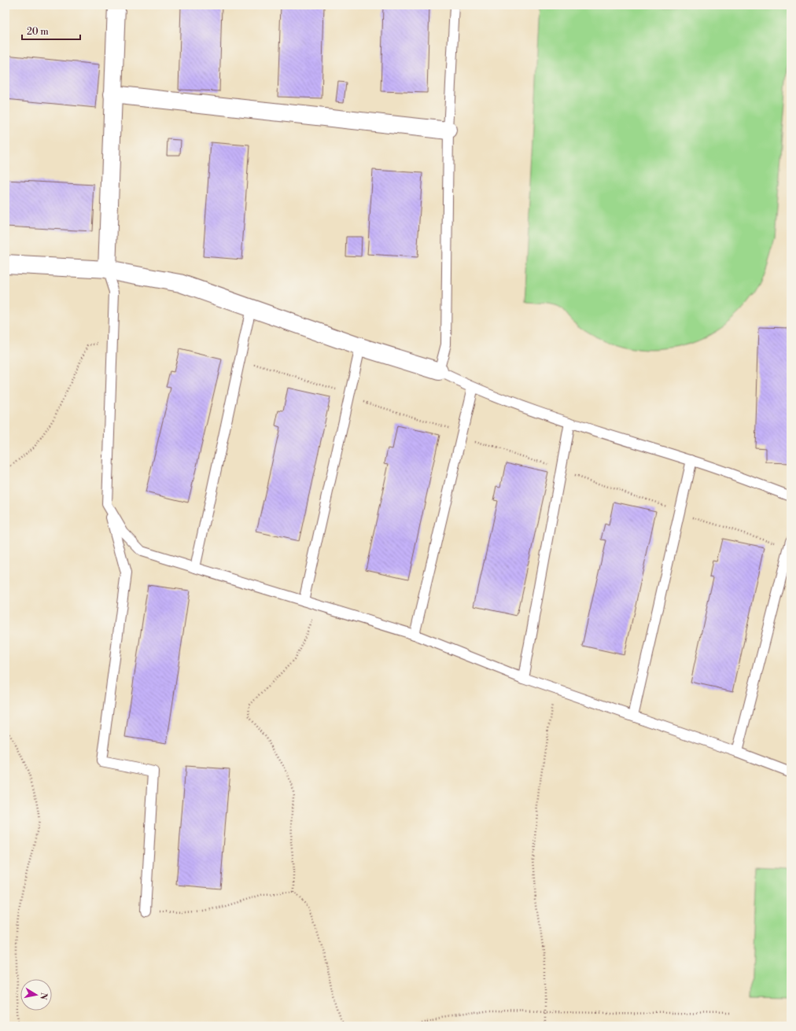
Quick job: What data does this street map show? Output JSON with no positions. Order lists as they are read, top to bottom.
{
  "scale_bar": "20 m",
  "north": "right"
}
